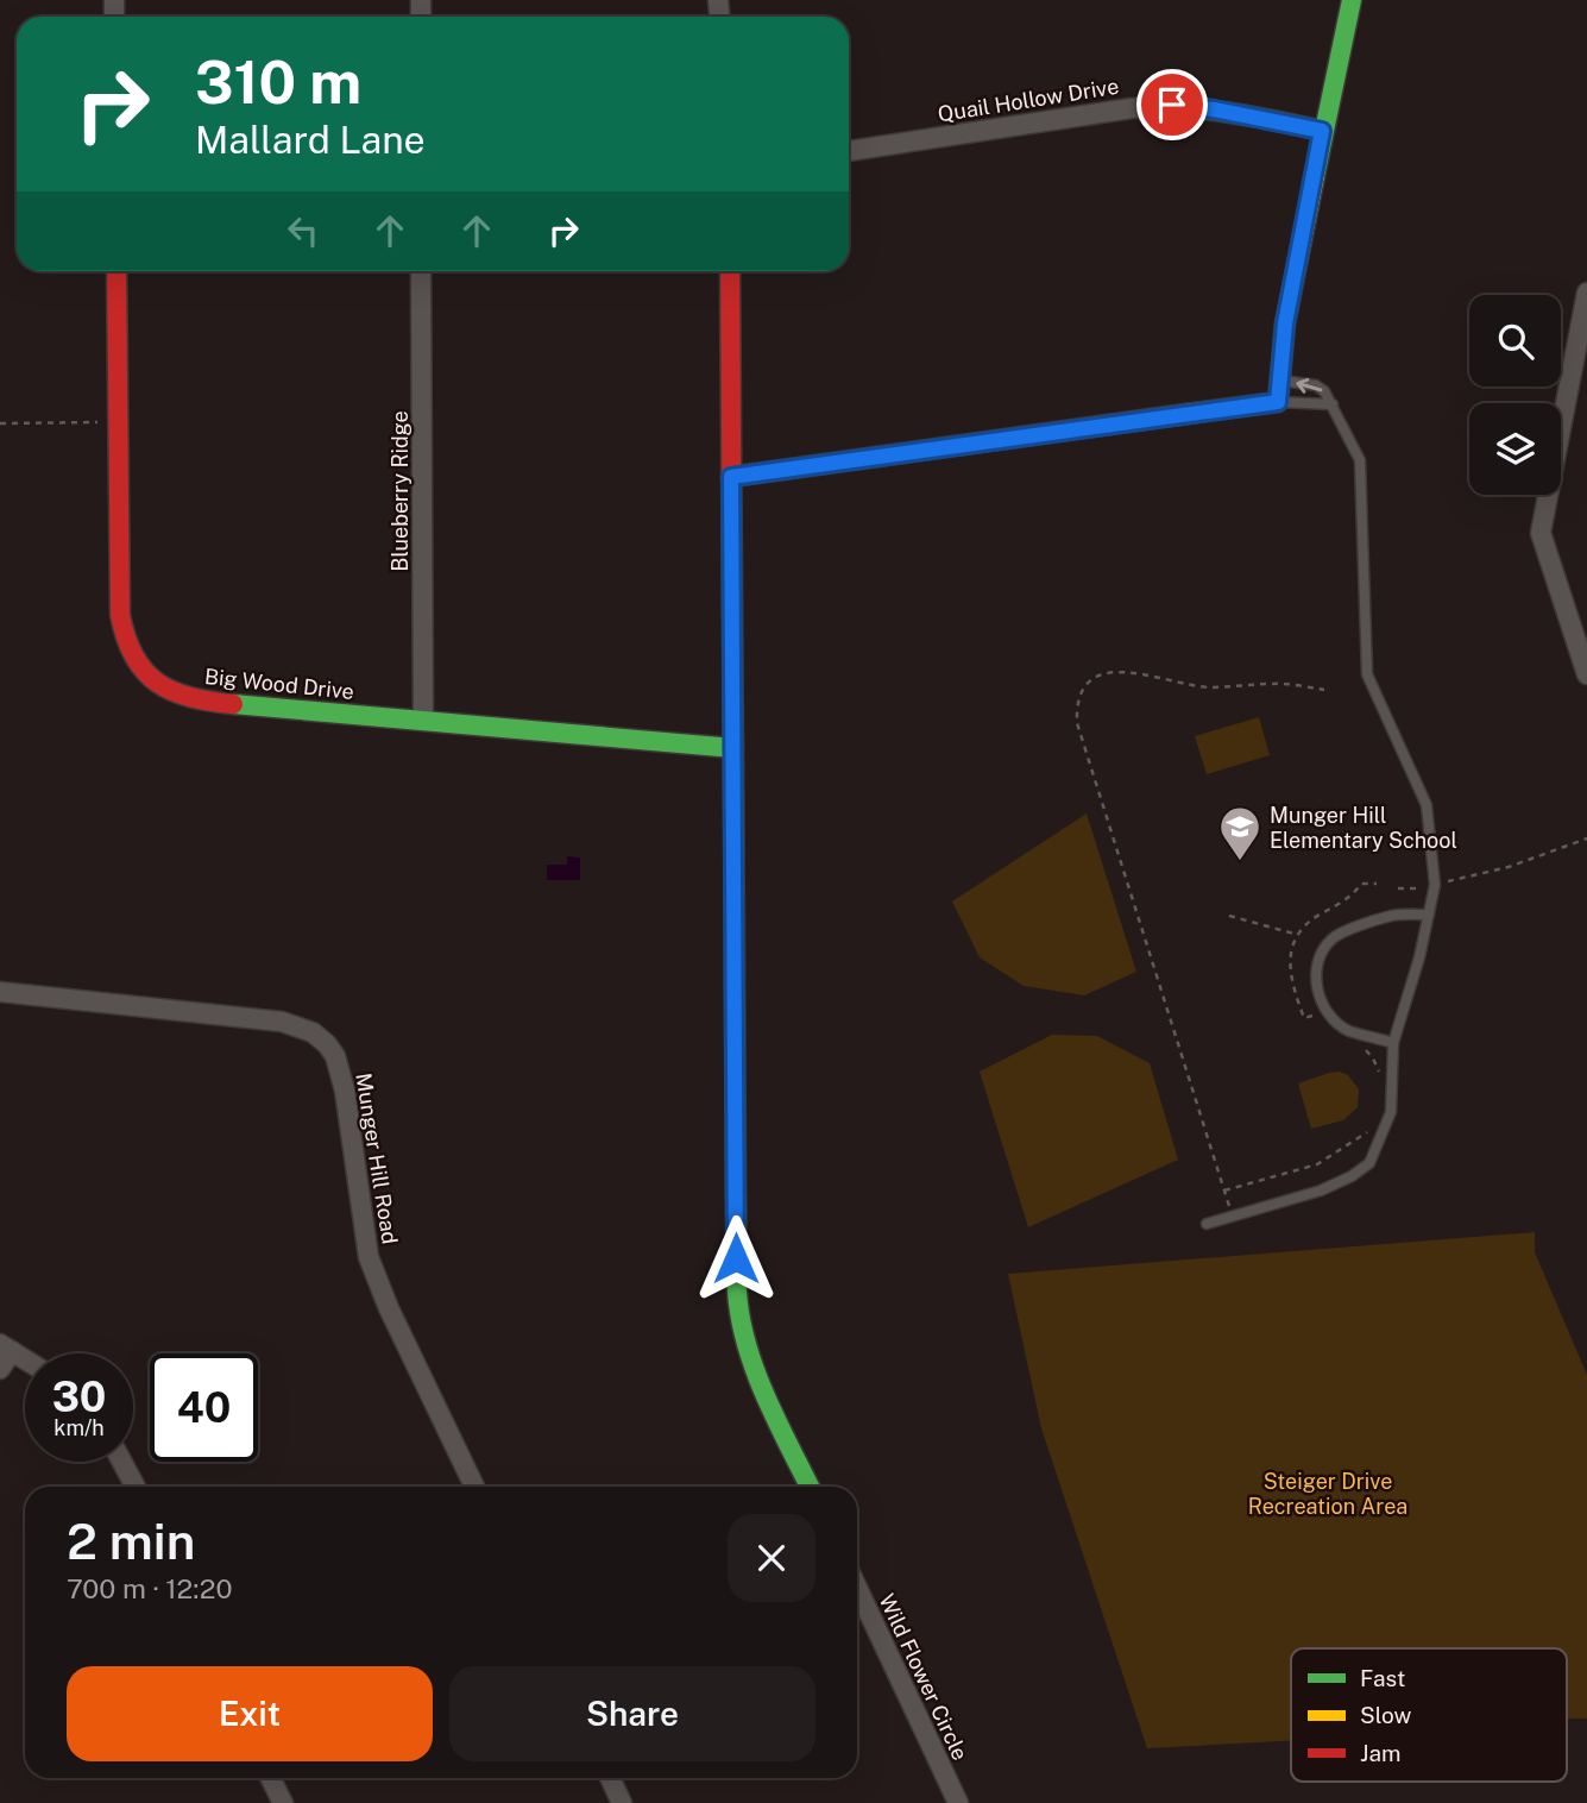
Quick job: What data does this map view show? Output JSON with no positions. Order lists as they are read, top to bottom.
{
  "streets": {
    "street": [
      "Quail Hollow Drive",
      "Blueberry Ridge",
      "Big Wood Drive",
      "Munger Hill Road",
      "Wild Flower Circle"
    ]
  },
  "crossings": [
    ["Blueberry Ridge", "Big Wood Drive"]
  ],
  "parks": ["Steiger Drive Recreation Area"],
  "places": {
    "school or university": ["Munger Hill Elementary School"]
  },
  "legend": ["Fast", "Slow", "Jam"],
  "page": {
    "turn": ["310 m", "Mallard Lane"],
    "speed": "30 km/h",
    "limit": "40",
    "heading": ["2 min", "700 m · 12:20"],
    "buttons": ["Exit", "Share"]
  }
}
